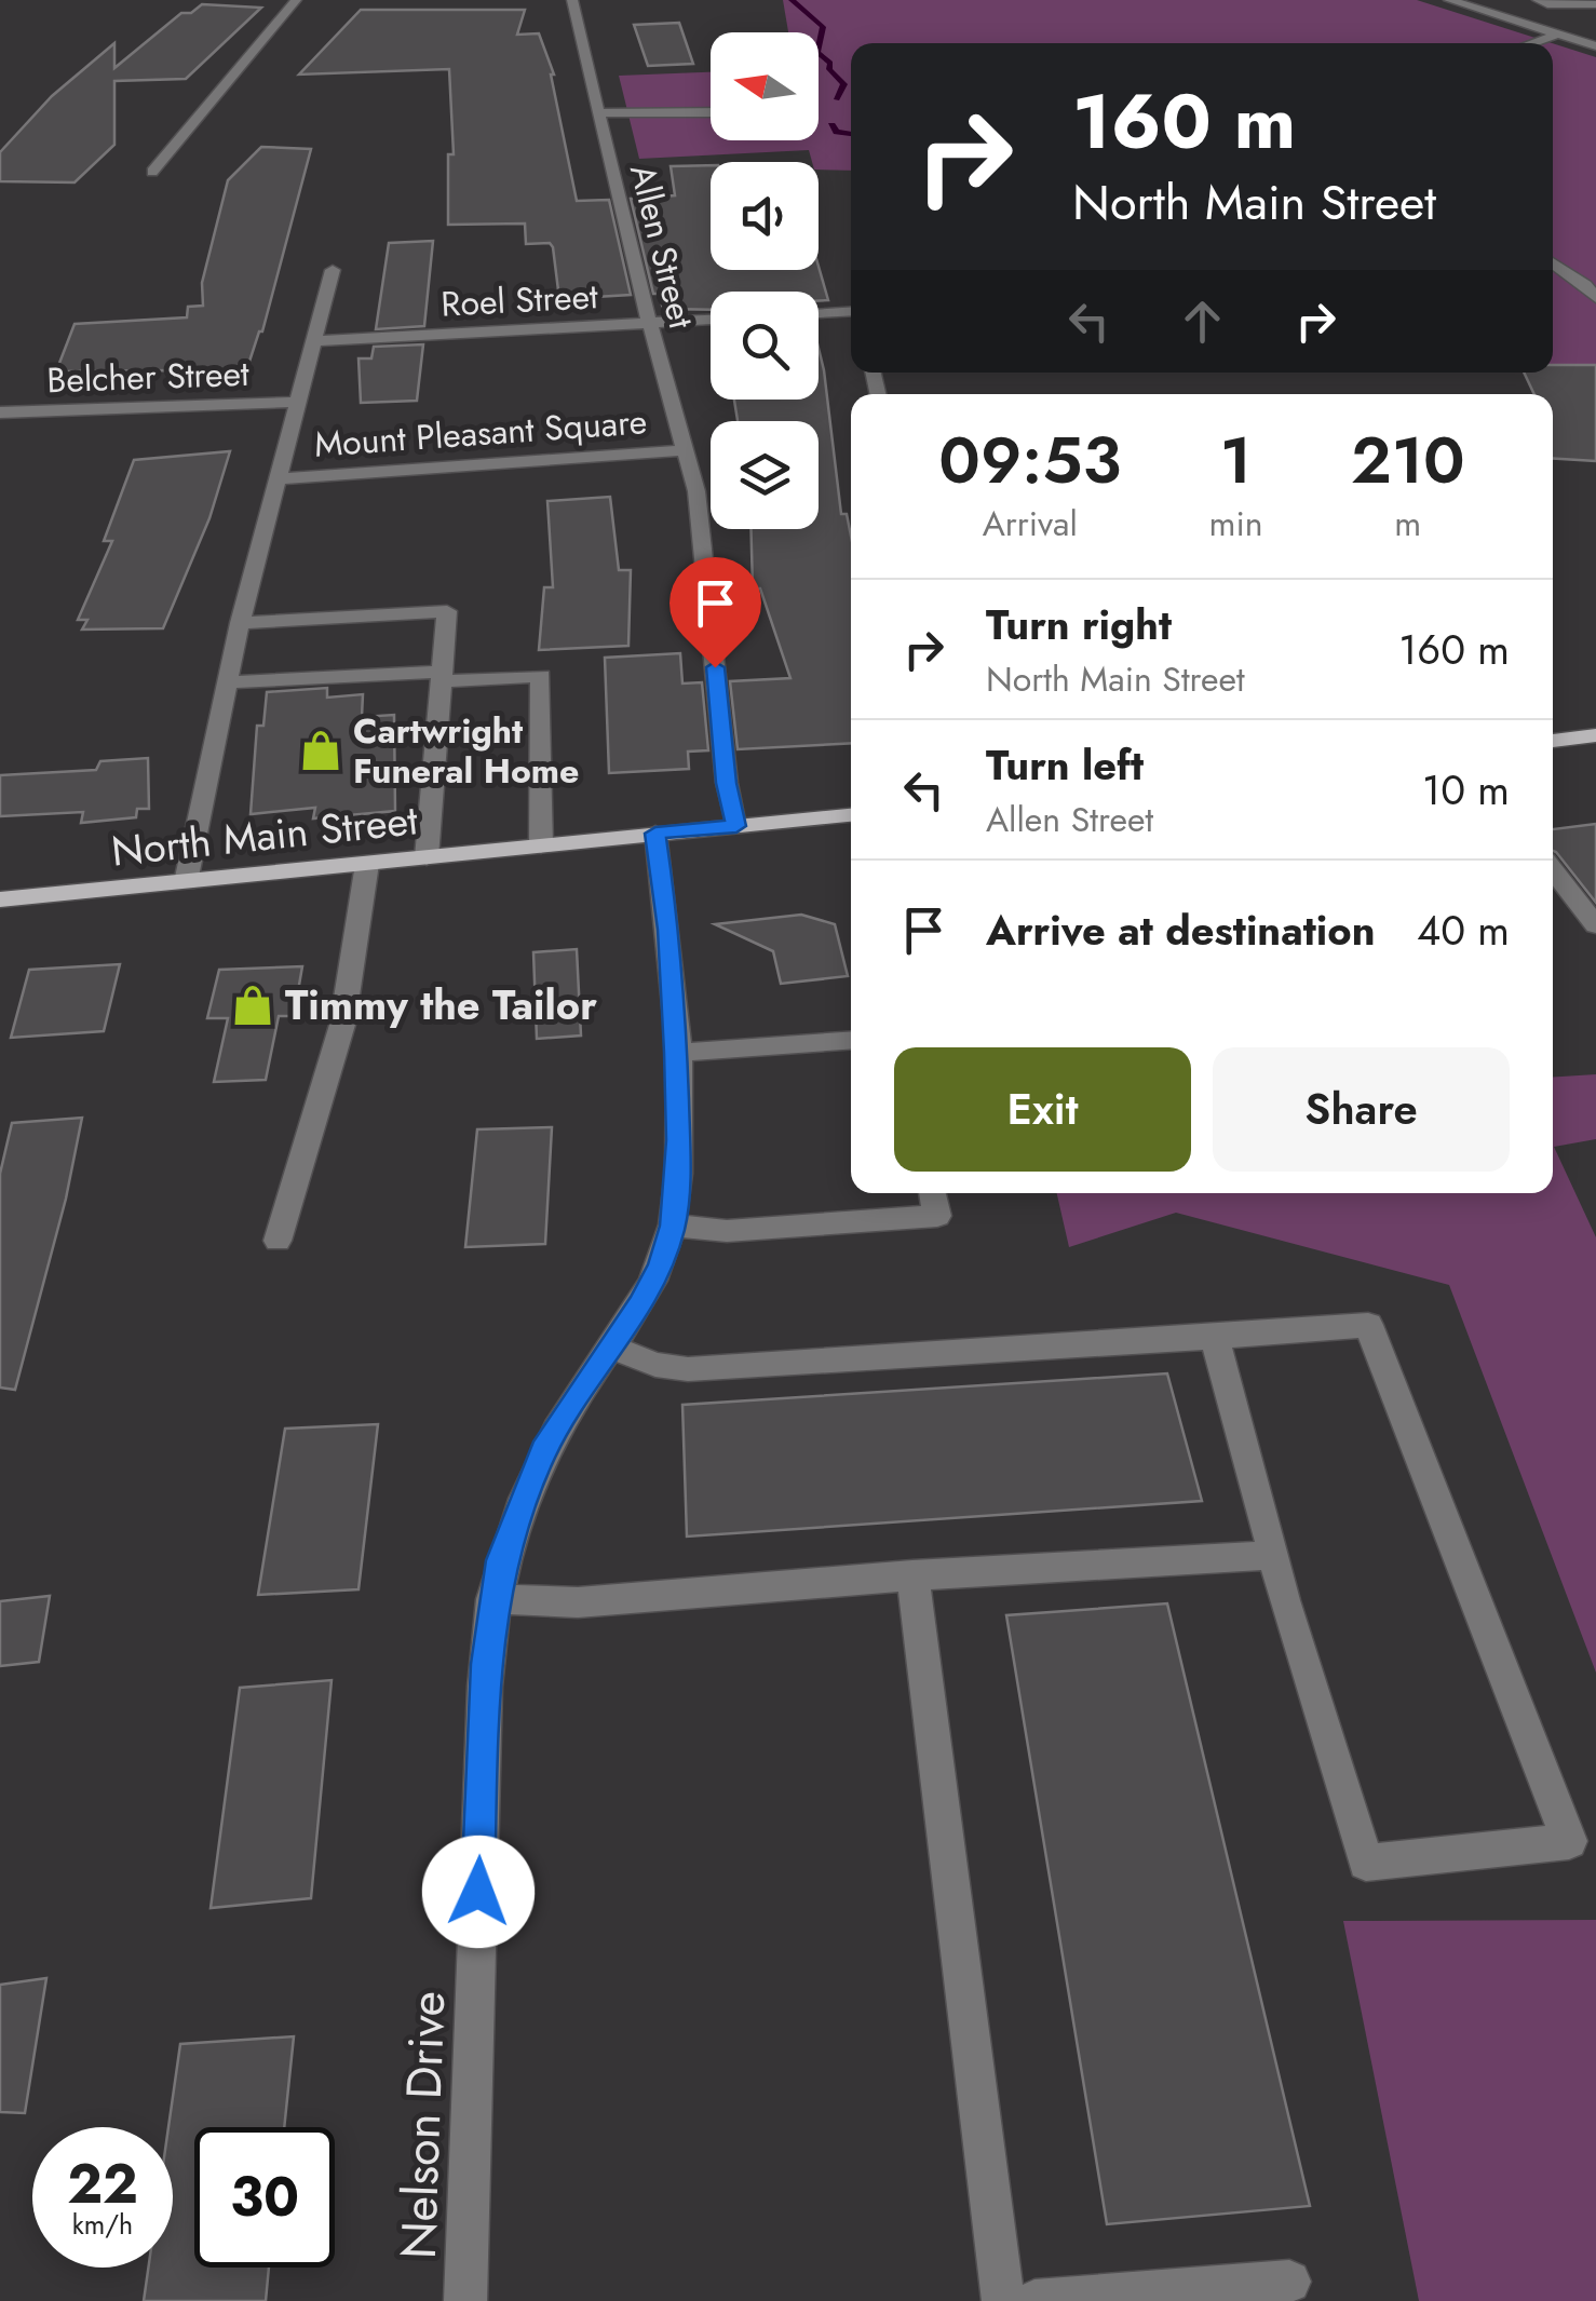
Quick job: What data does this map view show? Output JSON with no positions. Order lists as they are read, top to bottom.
{
  "streets": {
    "main road": ["North Main Street"],
    "street": [
      "Allen Street",
      "Roel Street",
      "Belcher Street",
      "Mount Pleasant Square",
      "Nelson Drive"
    ]
  },
  "crossings": [
    ["Allen Street", "Roel Street"],
    ["Allen Street", "Mount Pleasant Square"],
    ["Allen Street", "North Main Street"],
    ["Roel Street", "Mount Pleasant Square"],
    ["Belcher Street", "Mount Pleasant Square"],
    ["Mount Pleasant Square", "North Main Street"],
    ["North Main Street", "Nelson Drive"]
  ],
  "places": {
    "shop": ["Cartwright Funeral Home", "Timmy the Tailor"]
  },
  "north": "left",
  "page": {
    "turn": ["160 m", "North Main Street"],
    "eta": [
      "09:53",
      "Arrival",
      "1",
      "min",
      "210",
      "m"
    ],
    "list": [
      {
        "name": "Turn right",
        "note": "North Main Street",
        "value": "160 m"
      },
      {
        "name": "Turn left",
        "note": "Allen Street",
        "value": "10 m"
      },
      {
        "name": "Arrive at destination",
        "value": "40 m"
      }
    ],
    "buttons": ["Exit", "Share"],
    "speed": "22 km/h",
    "limit": "30"
  }
}
